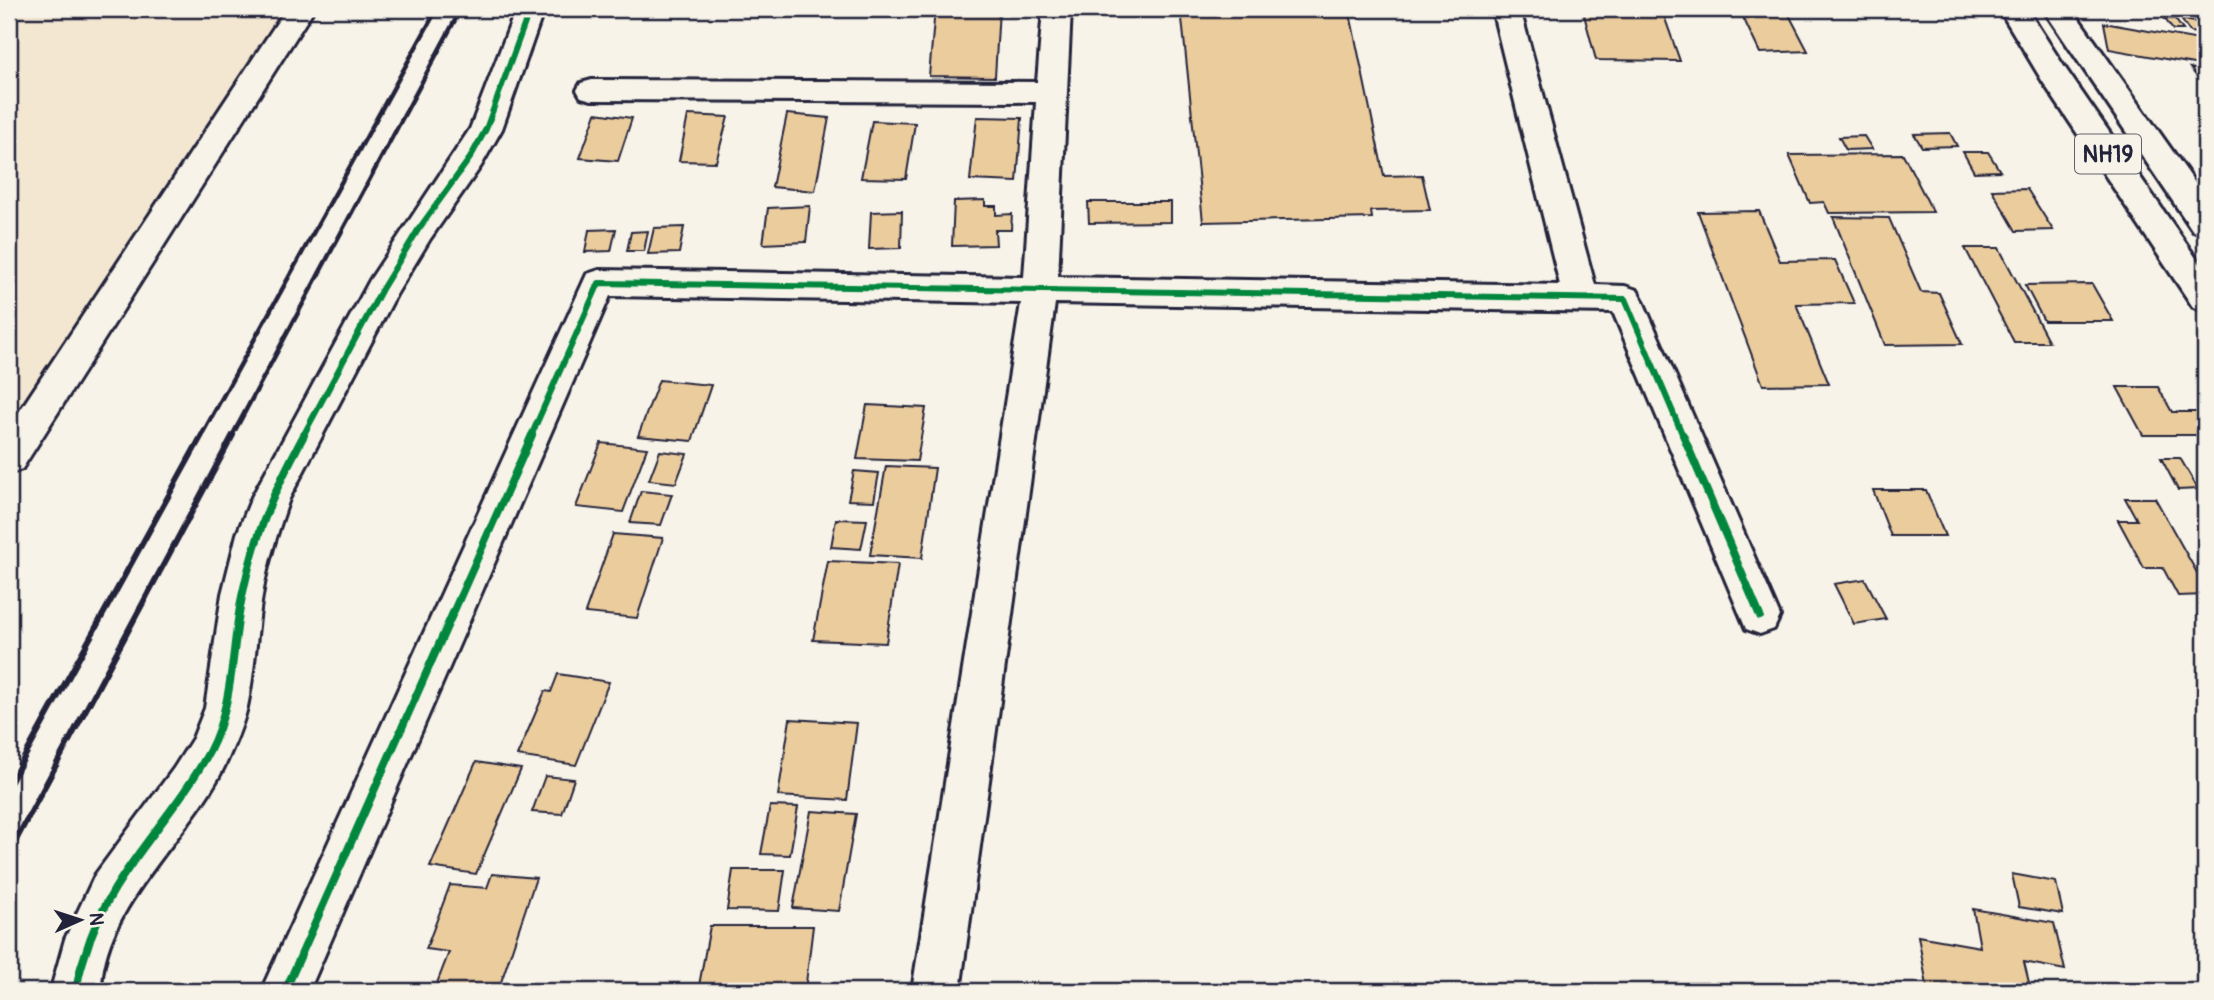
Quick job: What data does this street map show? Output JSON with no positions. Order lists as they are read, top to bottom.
{
  "streets": {
    "main road": ["NH19"]
  },
  "north": "right"
}
